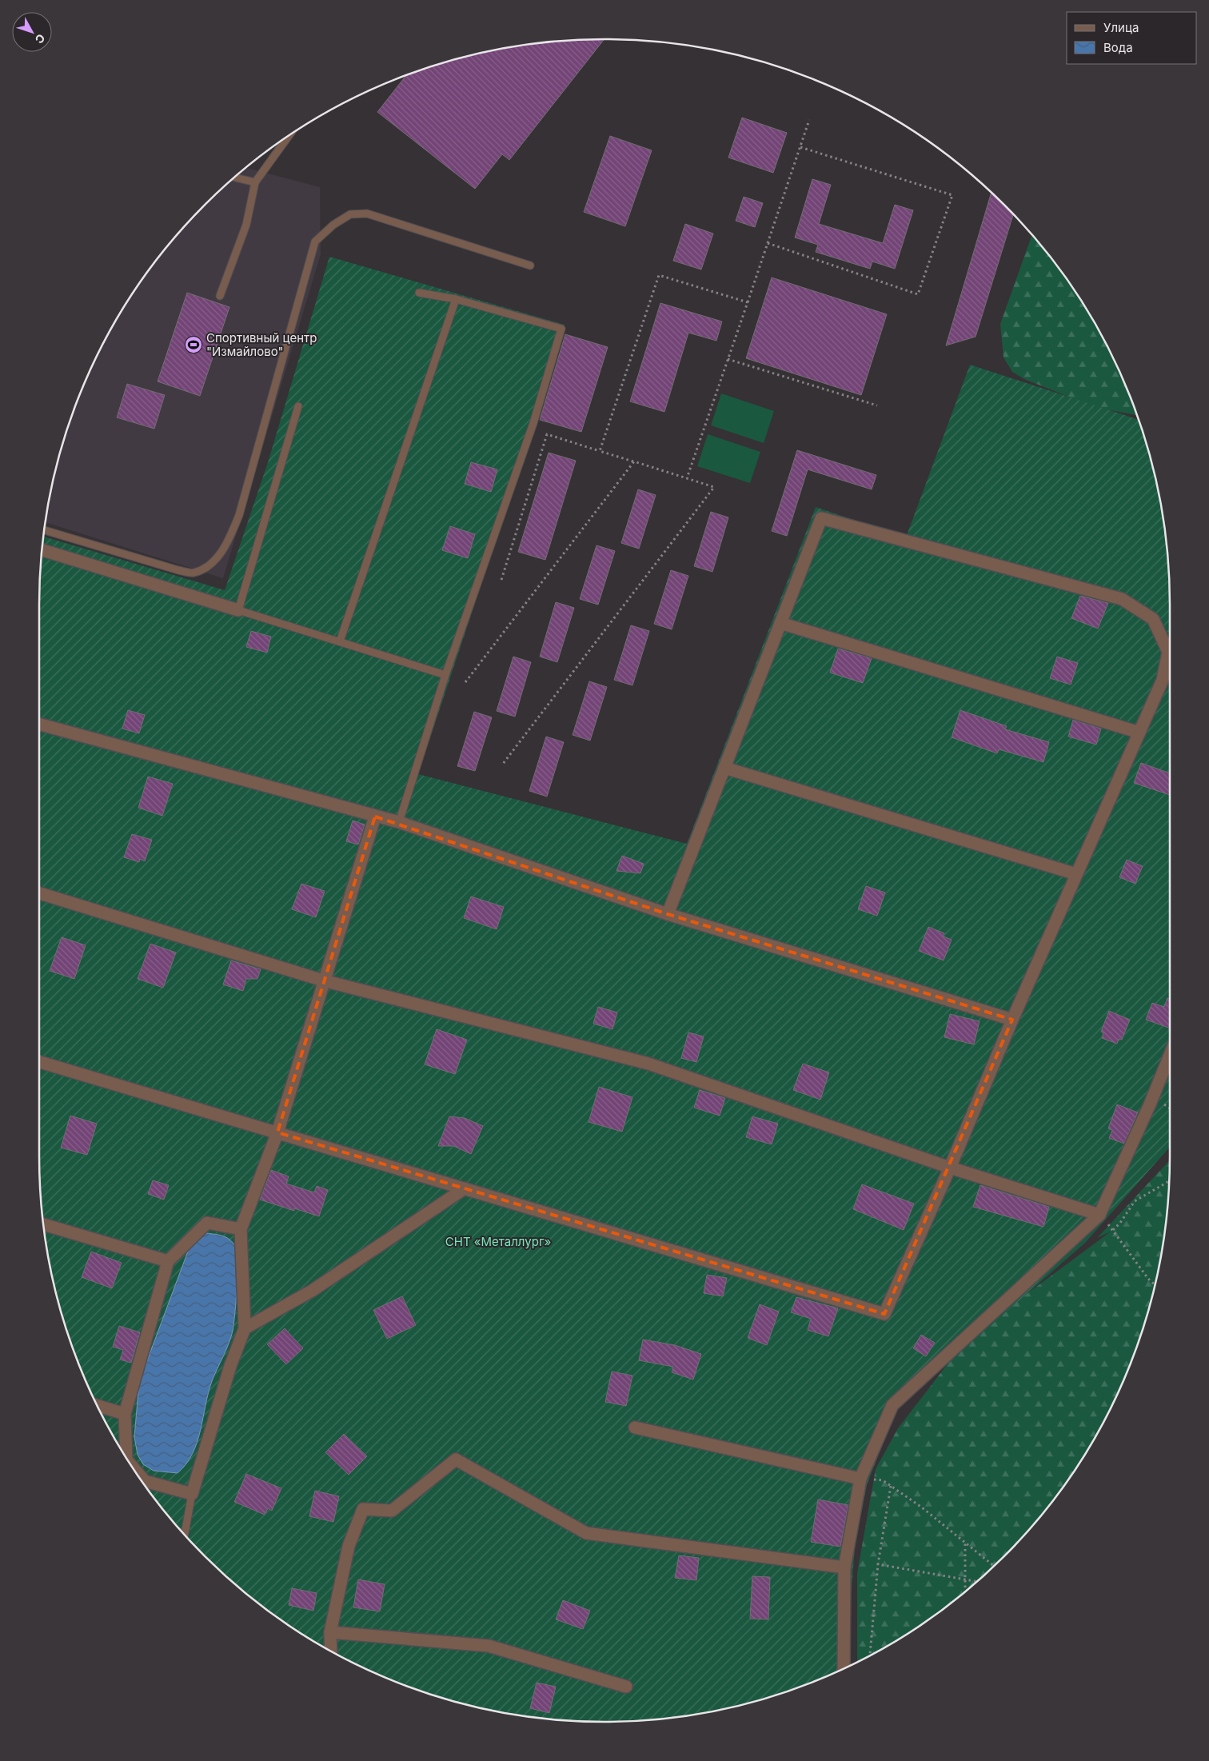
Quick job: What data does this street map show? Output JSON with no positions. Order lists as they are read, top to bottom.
{
  "parks": ["СНТ «Металлург»"],
  "places": {
    "sports": ["Спортивный центр \"Измайлово\""]
  },
  "legend": ["Улица", "Вода"],
  "north": "bottom right"
}
